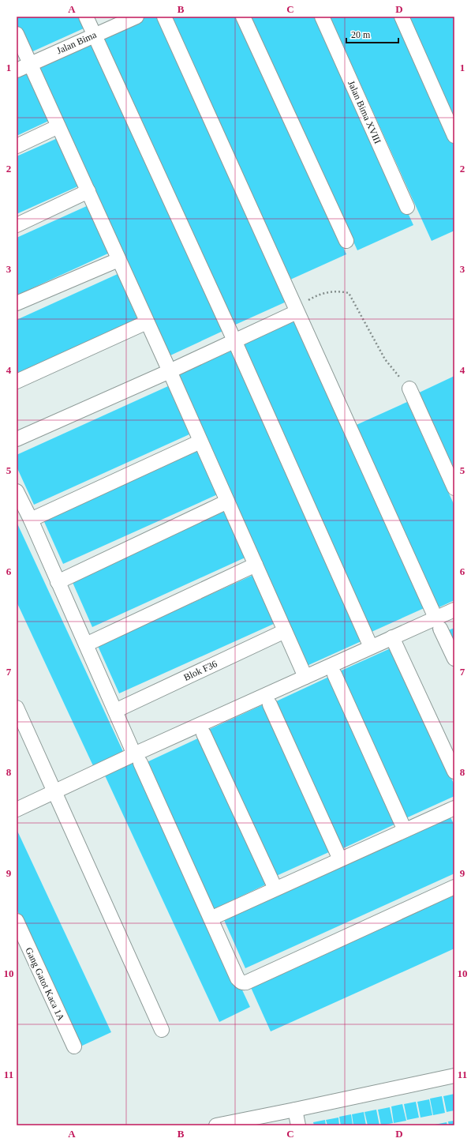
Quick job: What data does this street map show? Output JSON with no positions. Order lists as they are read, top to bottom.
{
  "streets": {
    "street": [
      "Jalan Bima",
      "Jalan Bima XVIII",
      "Blok F36",
      "Gang Gatot Kaca 1A"
    ]
  },
  "scale_bar": "20 m",
  "grid": {
    "columns": [
      "A",
      "B",
      "C",
      "D"
    ],
    "rows": [
      "1",
      "2",
      "3",
      "4",
      "5",
      "6",
      "7",
      "8",
      "9",
      "10",
      "11"
    ]
  }
}
